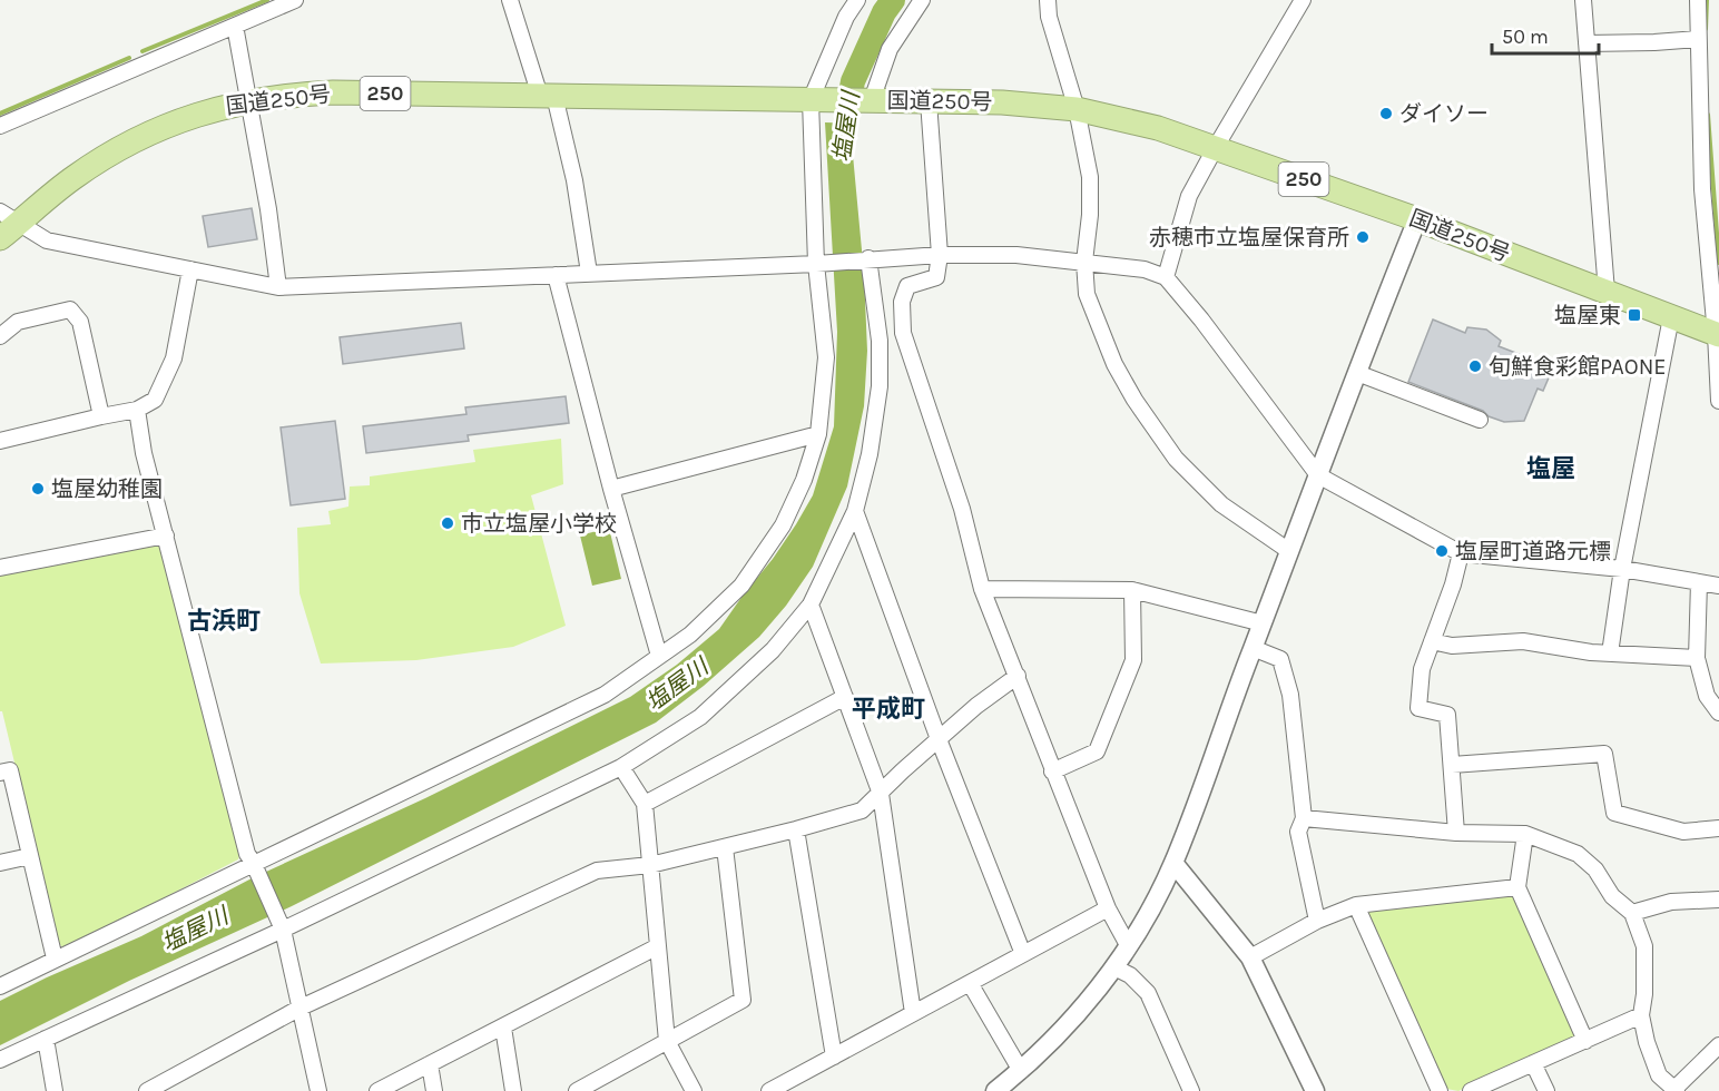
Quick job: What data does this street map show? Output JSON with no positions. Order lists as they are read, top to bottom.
{
  "streets": {
    "highway": ["250", "国道250号"]
  },
  "districts": ["塩屋", "古浜町", "平成町"],
  "water": ["塩屋川"],
  "places": {
    "other": [
      "ダイソー",
      "赤穂市立塩屋保育所",
      "旬鮮食彩館PAONE",
      "塩屋幼稚園",
      "市立塩屋小学校",
      "塩屋町道路元標"
    ],
    "transit": ["塩屋東"]
  },
  "scale_bar": "50 m"
}
